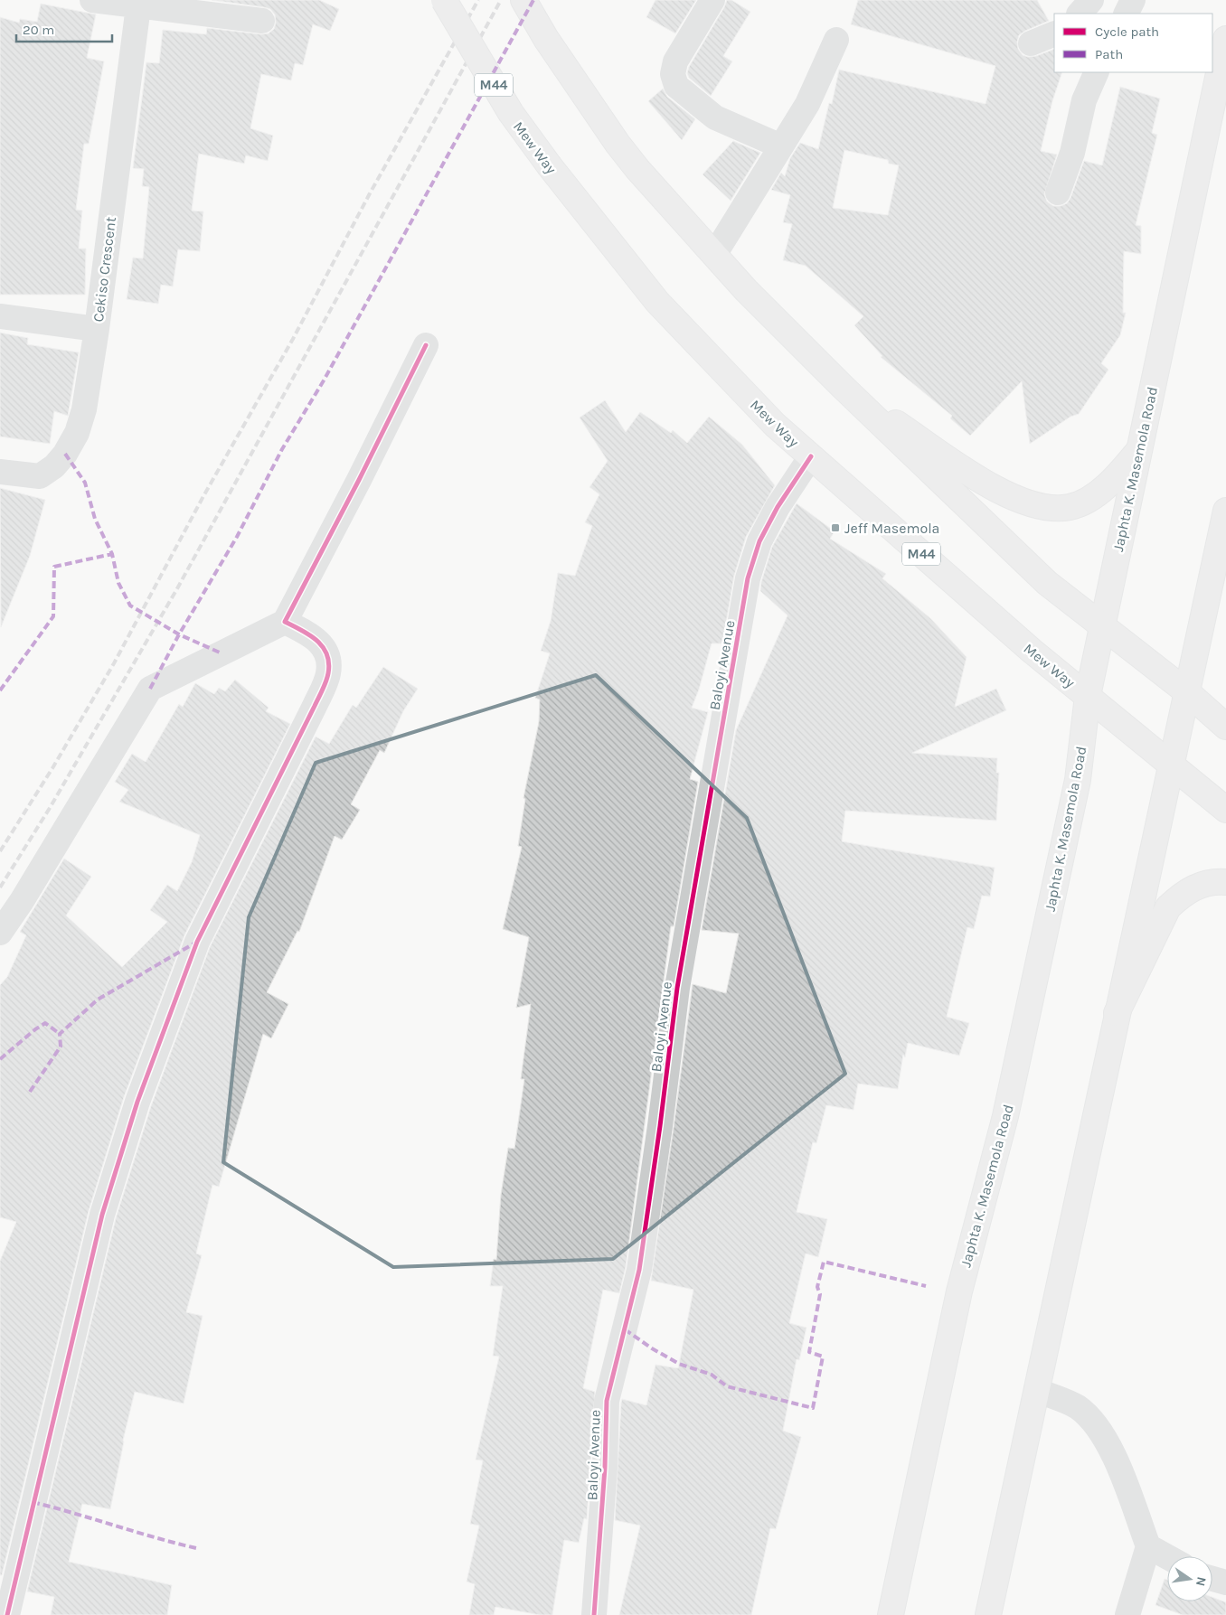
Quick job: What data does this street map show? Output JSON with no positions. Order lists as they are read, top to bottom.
{
  "streets": {
    "main road": ["M44", "Mew Way", "Japhta K. Masemola Road"],
    "street": ["Cekiso Crescent", "Baloyi Avenue"]
  },
  "crossings": [
    ["Mew Way", "Japhta K. Masemola Road"],
    ["Mew Way", "Baloyi Avenue"]
  ],
  "places": {
    "transit": ["Jeff Masemola"]
  },
  "legend": ["Cycle path", "Path"],
  "scale_bar": "20 m",
  "north": "right"
}
